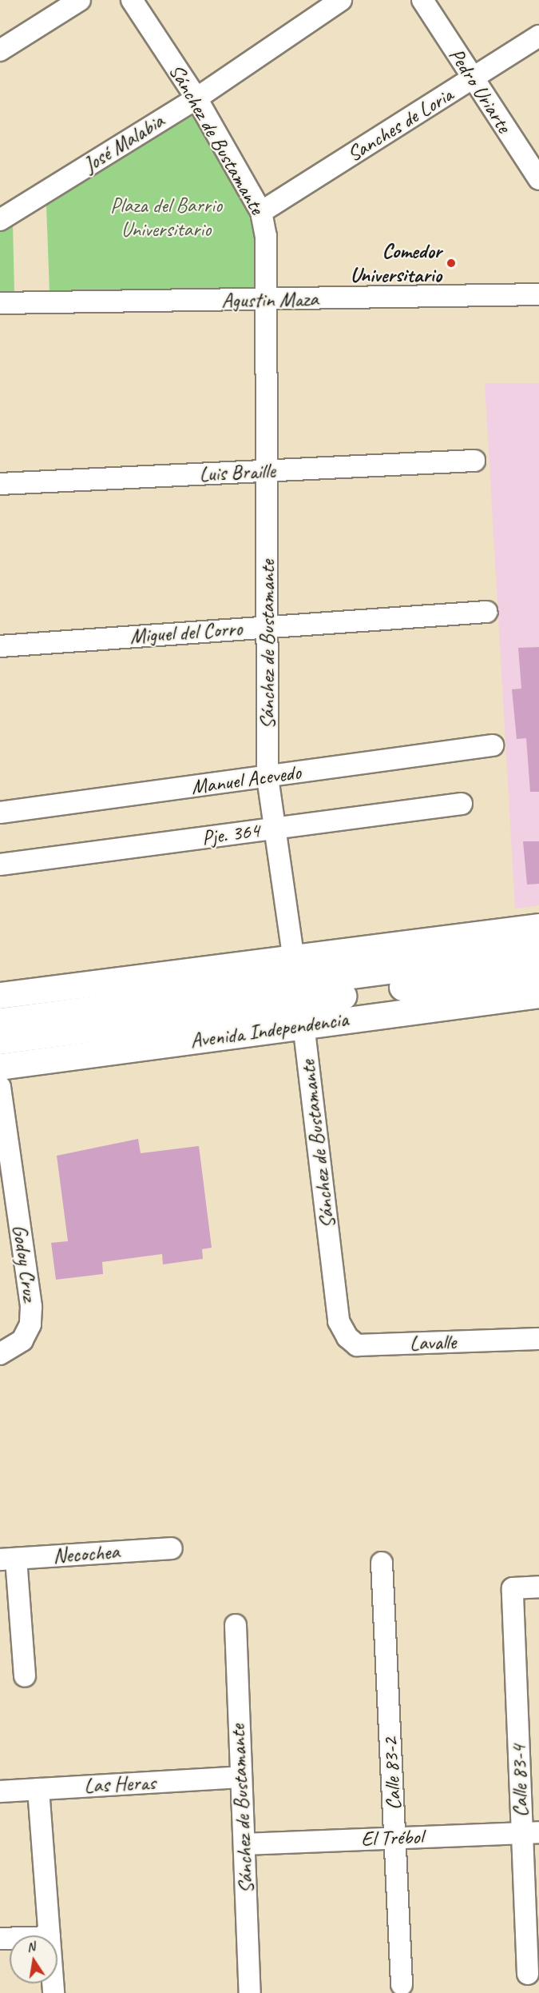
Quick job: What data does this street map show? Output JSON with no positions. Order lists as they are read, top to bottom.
{
  "streets": {
    "highway": ["Avenida Independencia"],
    "street": [
      "Pedro Uriarte",
      "Sanches de Loria",
      "Sánchez de Bustamante",
      "José Malabia",
      "Agustin Maza",
      "Luis Braille",
      "Miguel del Corro",
      "Manuel Acevedo",
      "Pje. 364",
      "Godoy Cruz",
      "Lavalle",
      "Necochea",
      "Calle 83-2",
      "Calle 83-4",
      "Las Heras",
      "El Trébol"
    ]
  },
  "crossings": [
    ["Pedro Uriarte", "Sanches de Loria"],
    ["Sanches de Loria", "Sánchez de Bustamante"],
    ["Sánchez de Bustamante", "José Malabia"],
    ["Sánchez de Bustamante", "Agustin Maza"],
    ["Sánchez de Bustamante", "Luis Braille"],
    ["Sánchez de Bustamante", "Miguel del Corro"],
    ["Sánchez de Bustamante", "Manuel Acevedo"],
    ["Sánchez de Bustamante", "Pje. 364"],
    ["Sánchez de Bustamante", "Avenida Independencia"],
    ["Sánchez de Bustamante", "Lavalle"],
    ["Sánchez de Bustamante", "Las Heras"],
    ["Sánchez de Bustamante", "El Trébol"],
    ["Calle 83-2", "El Trébol"],
    ["Calle 83-4", "El Trébol"]
  ],
  "parks": ["Plaza del Barrio Universitario"],
  "places": ["Comedor Universitario"],
  "north": "top"
}
